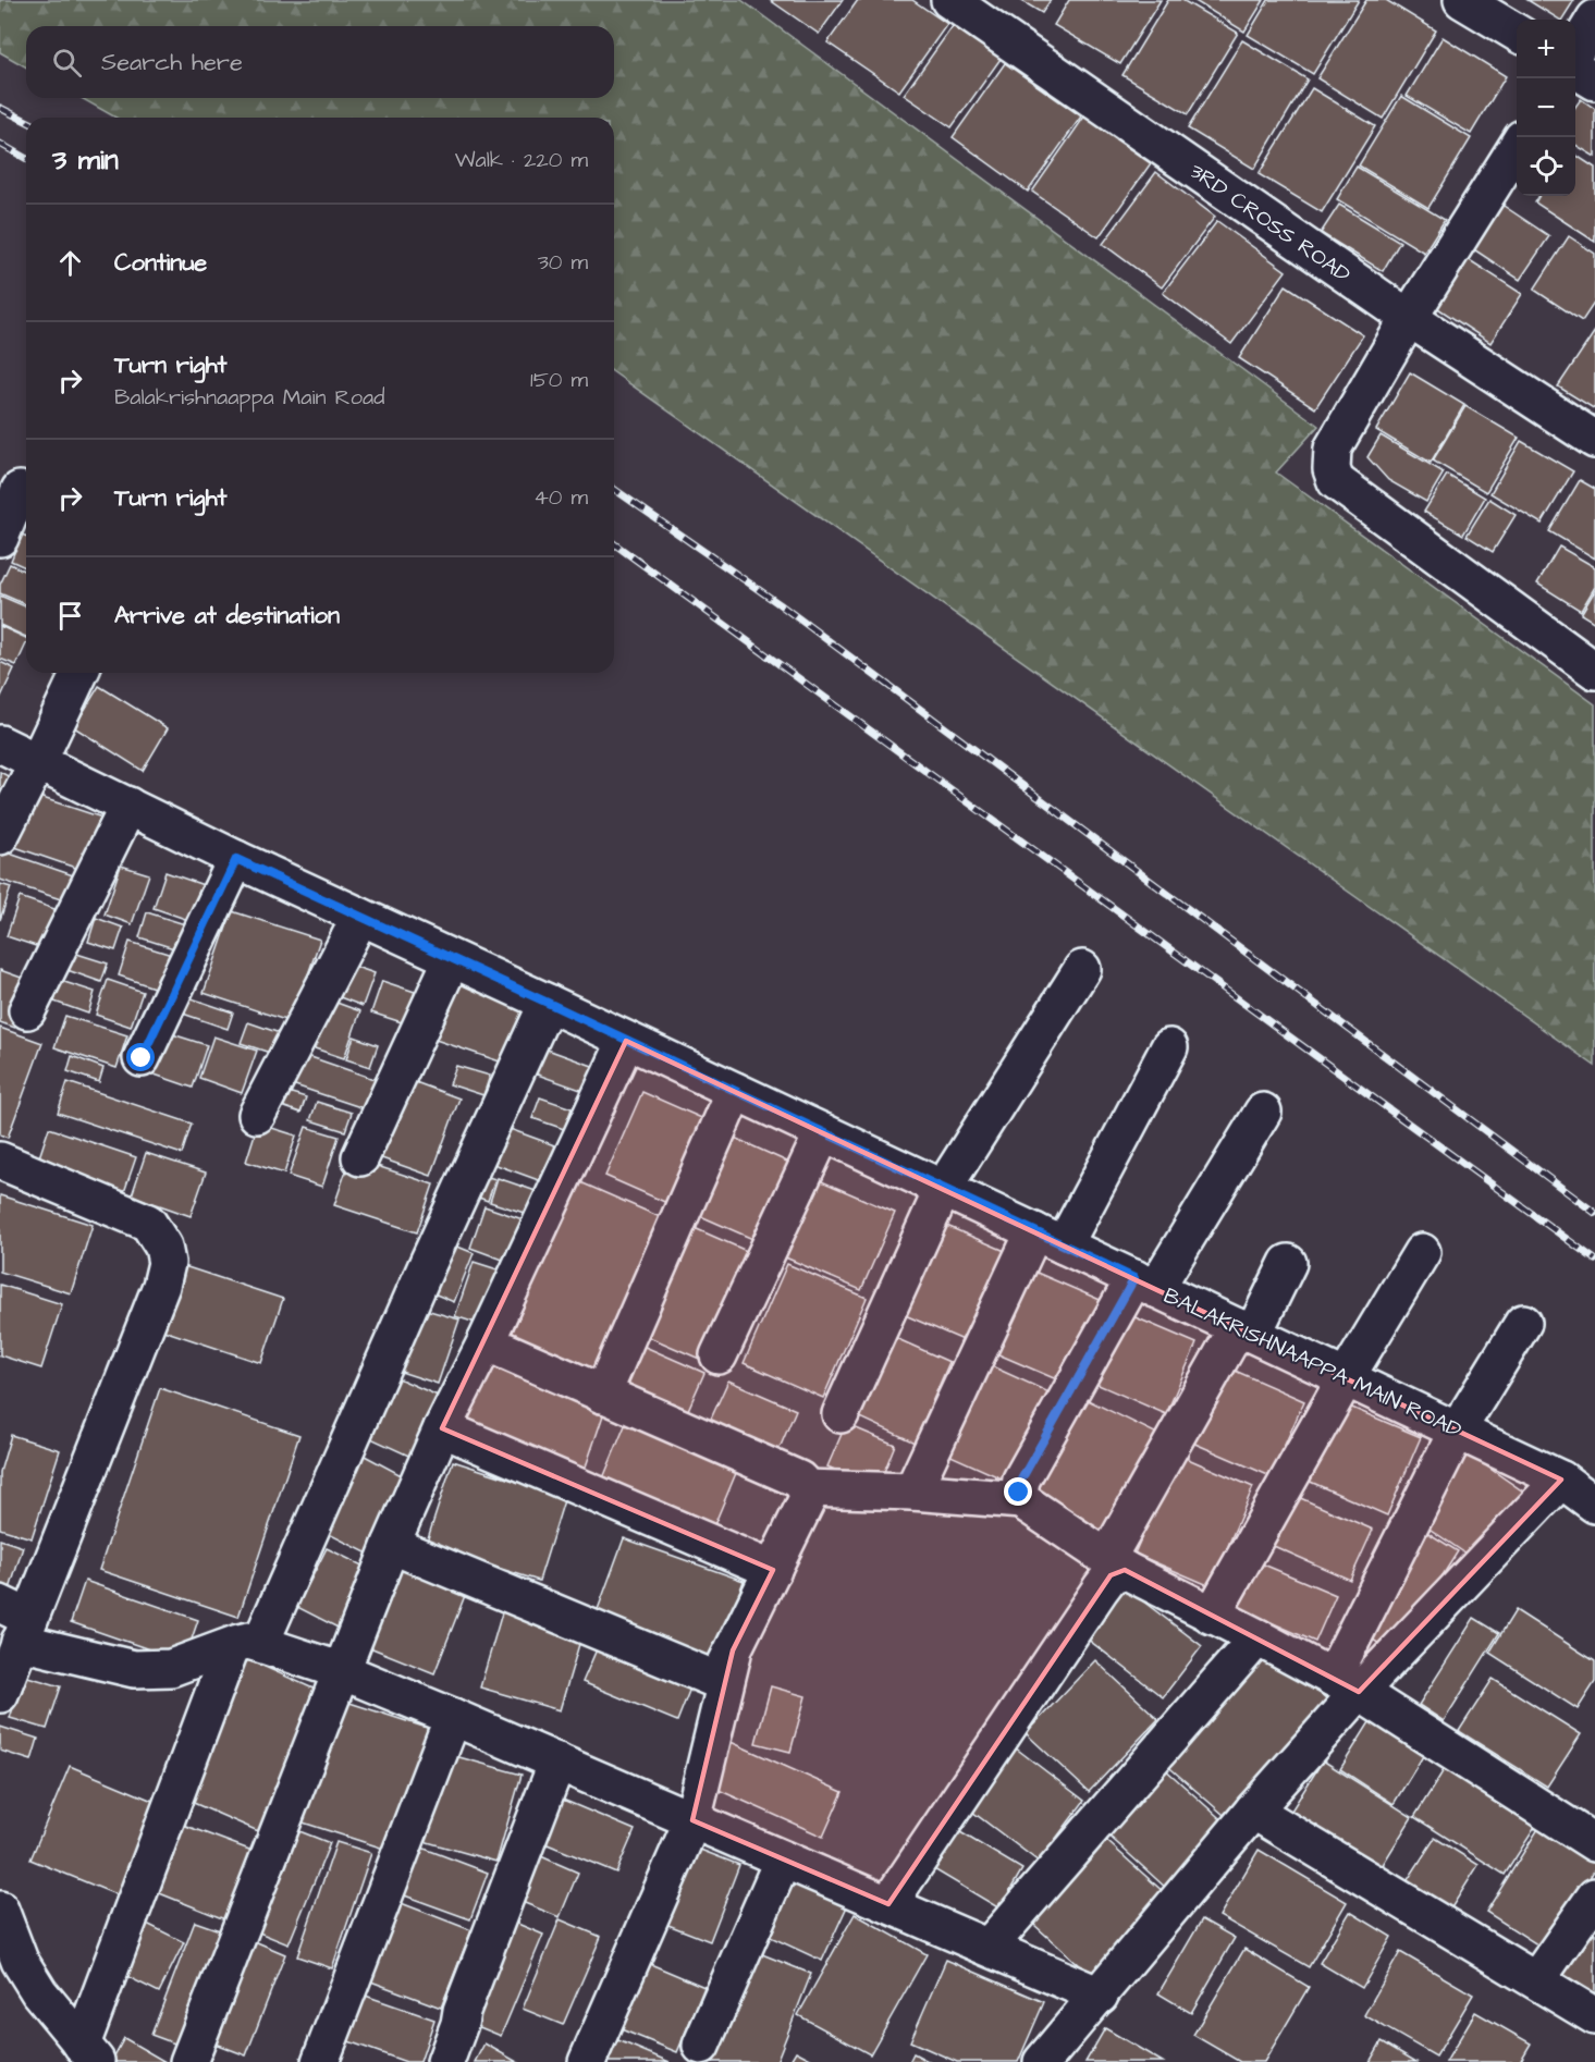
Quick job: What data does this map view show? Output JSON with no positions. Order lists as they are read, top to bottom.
{
  "streets": {
    "street": ["3RD CROSS ROAD", "BALAKRISHNAAPPA MAIN ROAD"]
  },
  "page": {
    "map_buttons": ["+", "−"],
    "search": "Search here",
    "heading": ["3 min", "Walk · 220 m"],
    "list": [
      ["Continue", "30 m"],
      ["Turn right", "Balakrishnaappa Main Road", "150 m"],
      ["Turn right", "40 m"],
      "Arrive at destination"
    ]
  }
}
